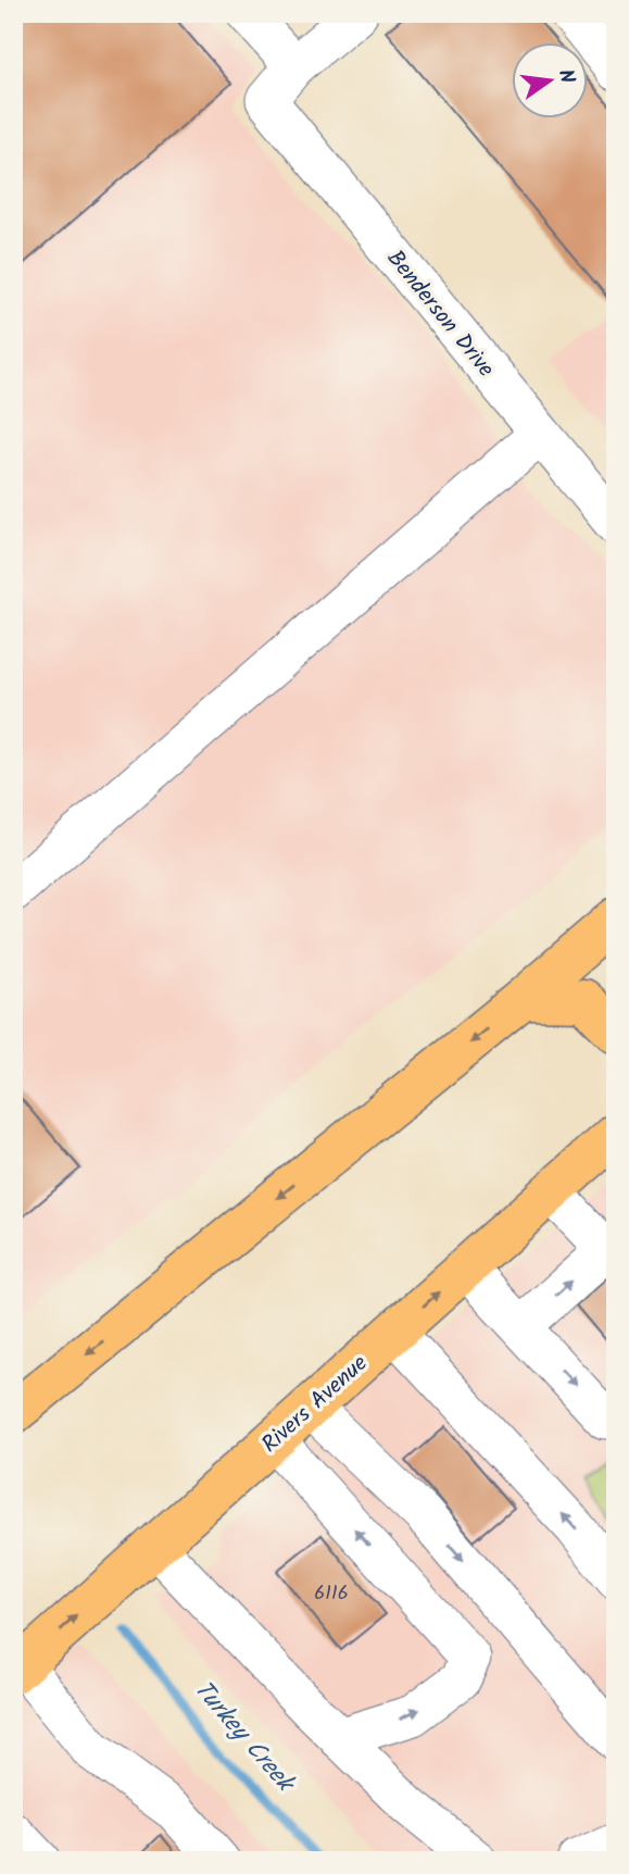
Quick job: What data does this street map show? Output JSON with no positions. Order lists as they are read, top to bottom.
{
  "streets": {
    "main road": ["Rivers Avenue"],
    "street": ["Benderson Drive"]
  },
  "water": ["Turkey Creek"],
  "house_numbers": ["6116"],
  "north": "right"
}
